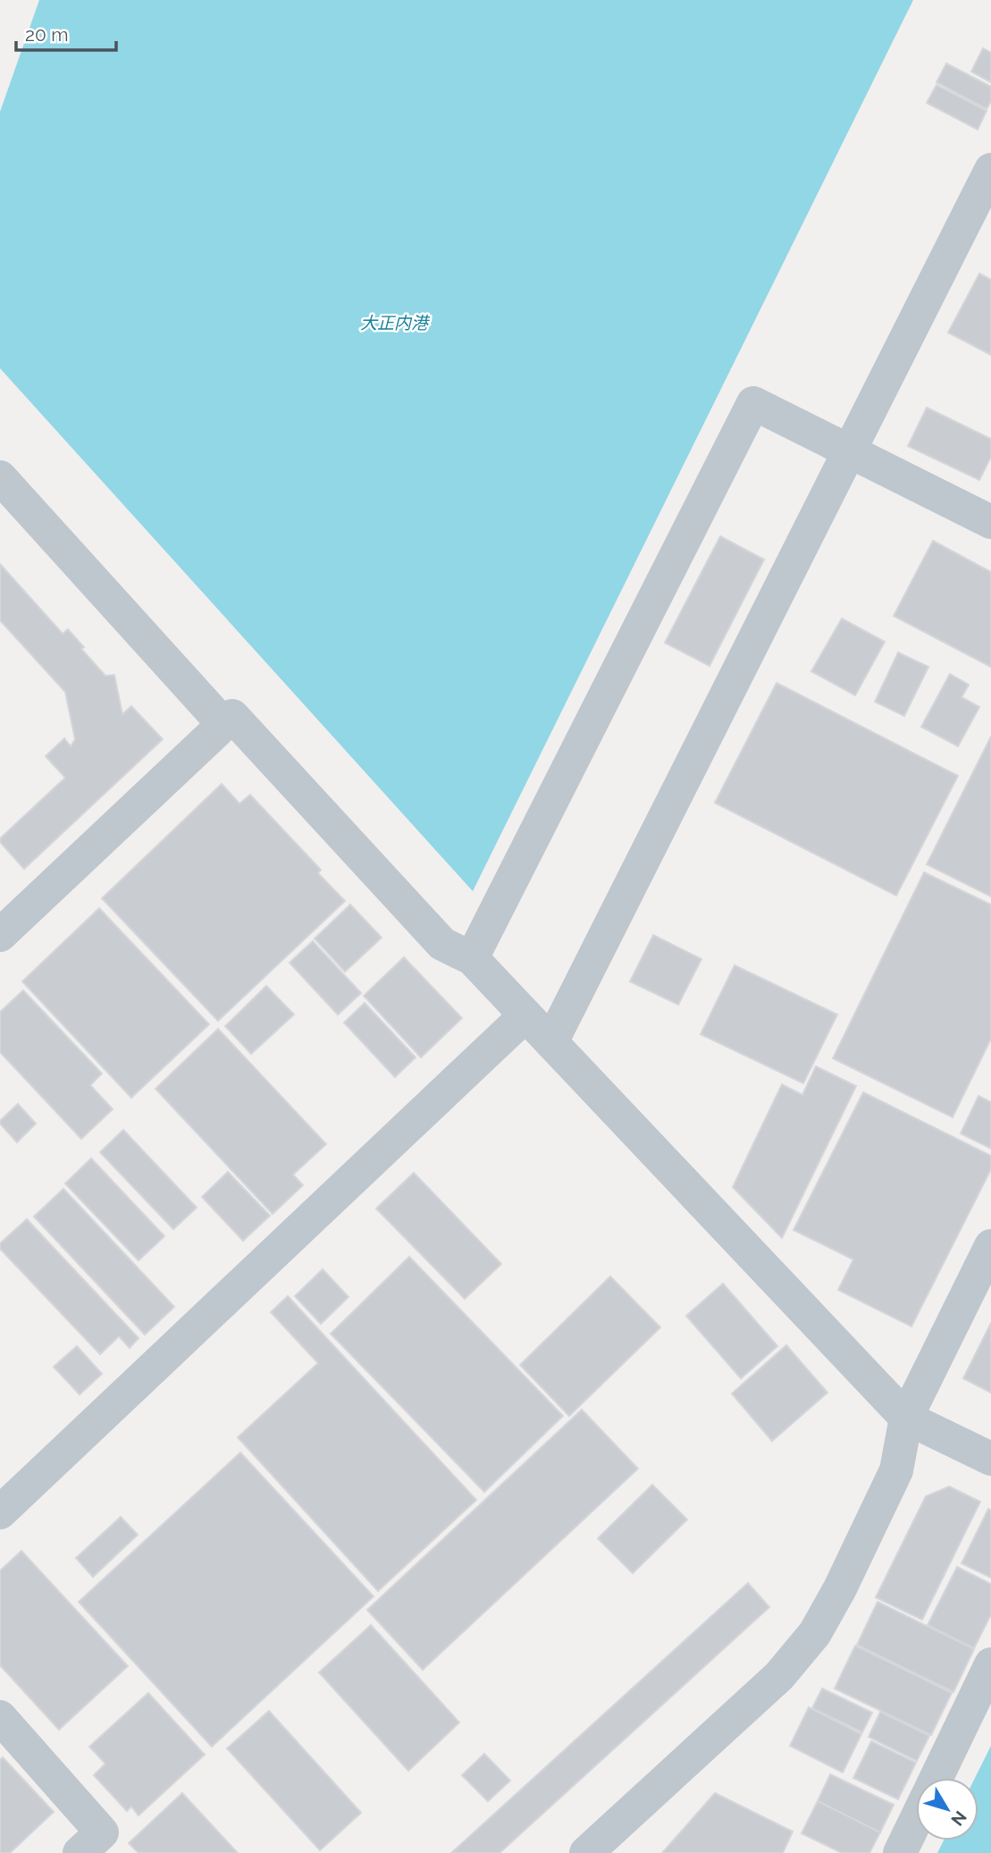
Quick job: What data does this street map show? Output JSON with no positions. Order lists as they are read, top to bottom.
{
  "water": ["大正内港"],
  "scale_bar": "20 m",
  "north": "bottom right"
}
